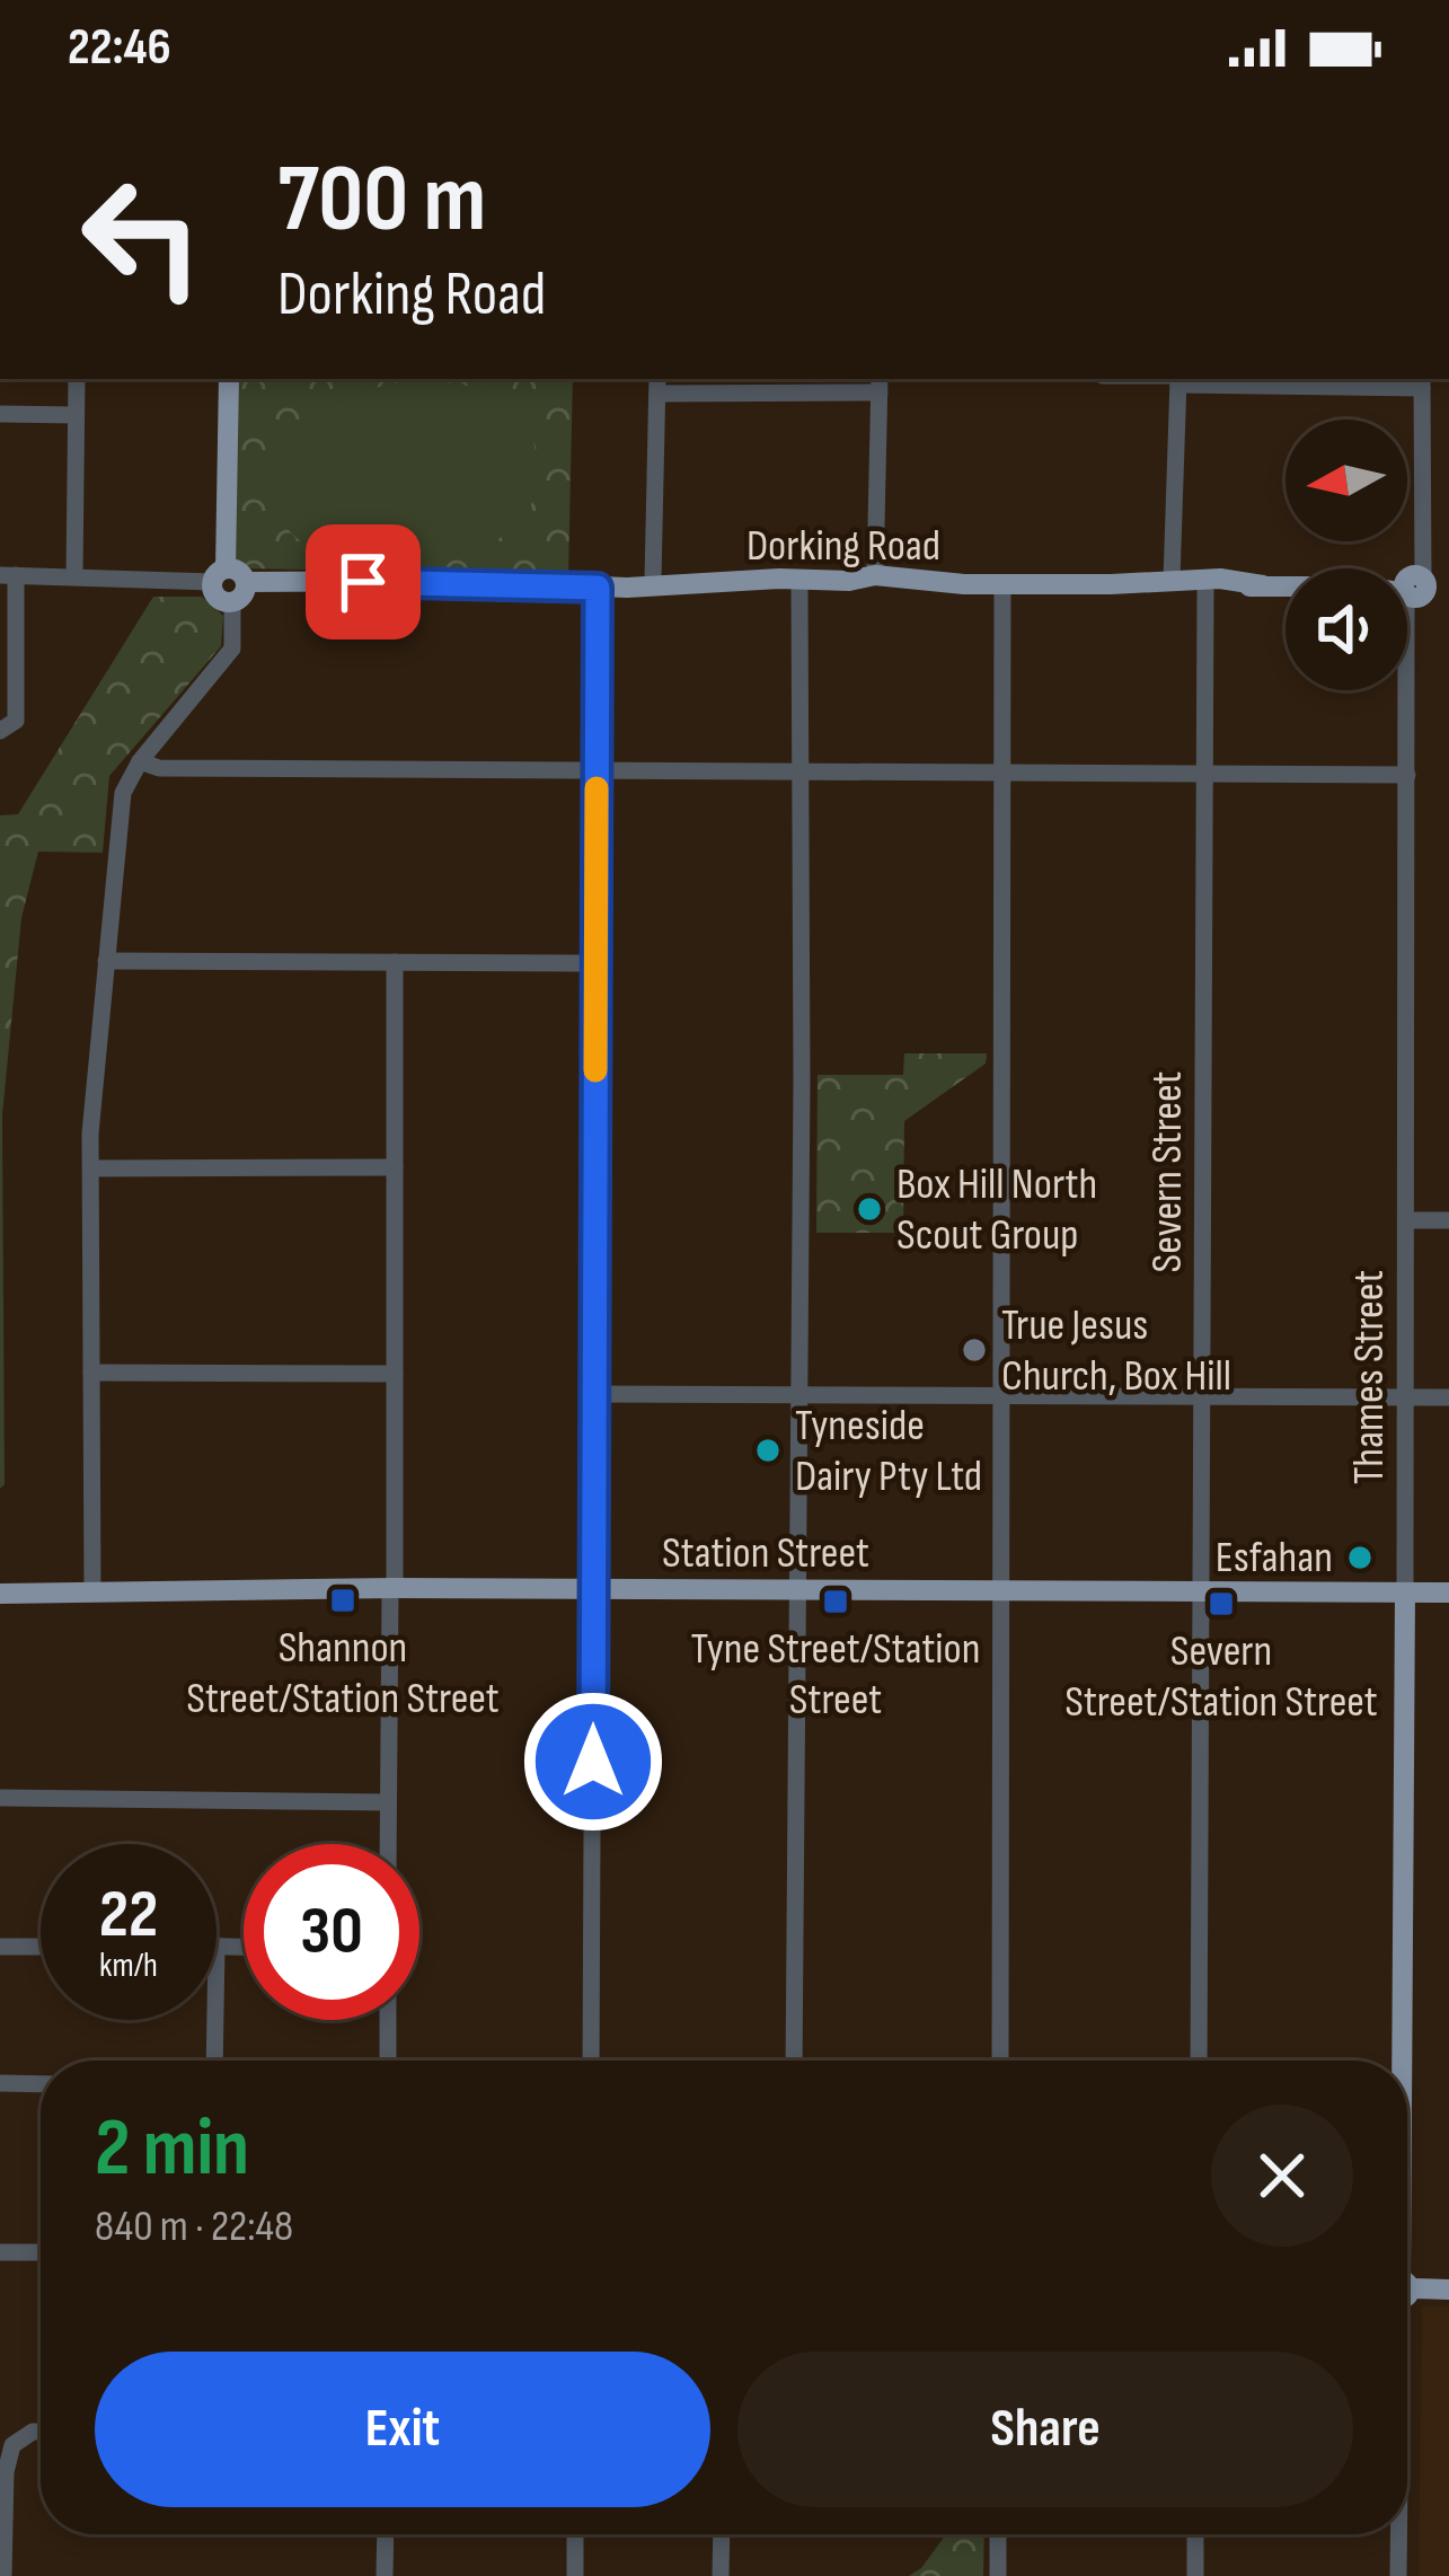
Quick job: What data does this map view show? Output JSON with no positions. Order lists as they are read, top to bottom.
{
  "streets": {
    "main road": ["Dorking Road", "Thames Street", "Station Street"],
    "street": ["Severn Street"]
  },
  "crossings": [
    ["Dorking Road", "Severn Street"],
    ["Dorking Road", "Thames Street"],
    ["Severn Street", "Station Street"],
    ["Thames Street", "Station Street"]
  ],
  "places": {
    "other": [
      "Box Hill North Scout Group",
      "True Jesus Church, Box Hill",
      "Tyneside Dairy Pty Ltd",
      "Esfahan"
    ],
    "transit": ["Shannon Street/Station Street", "Tyne Street/Station Street", "Severn Street/Station Street"]
  },
  "north": "left",
  "page": {
    "status": "22:46",
    "turn": ["700 m", "Dorking Road"],
    "speed": "22 km/h",
    "limit": "30",
    "heading": ["2 min", "840 m · 22:48"],
    "buttons": ["Exit", "Share"]
  }
}
